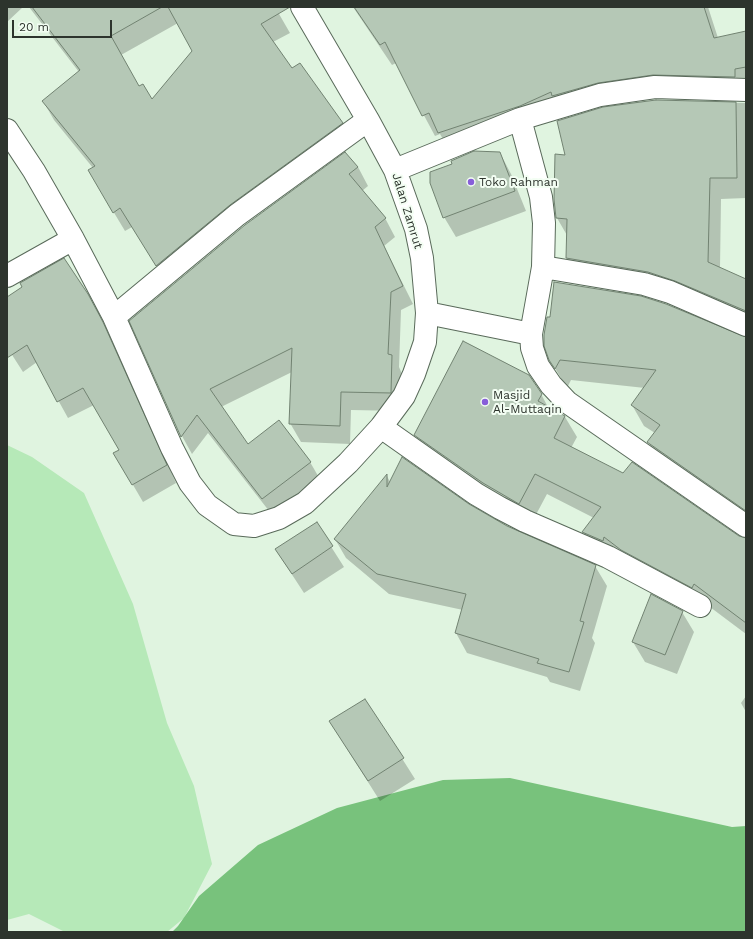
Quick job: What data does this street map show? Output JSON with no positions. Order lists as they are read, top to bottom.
{
  "streets": {
    "street": ["Jalan Zamrut"]
  },
  "places": ["Toko Rahman", "Masjid Al-Muttaqin"],
  "scale_bar": "20 m"
}
